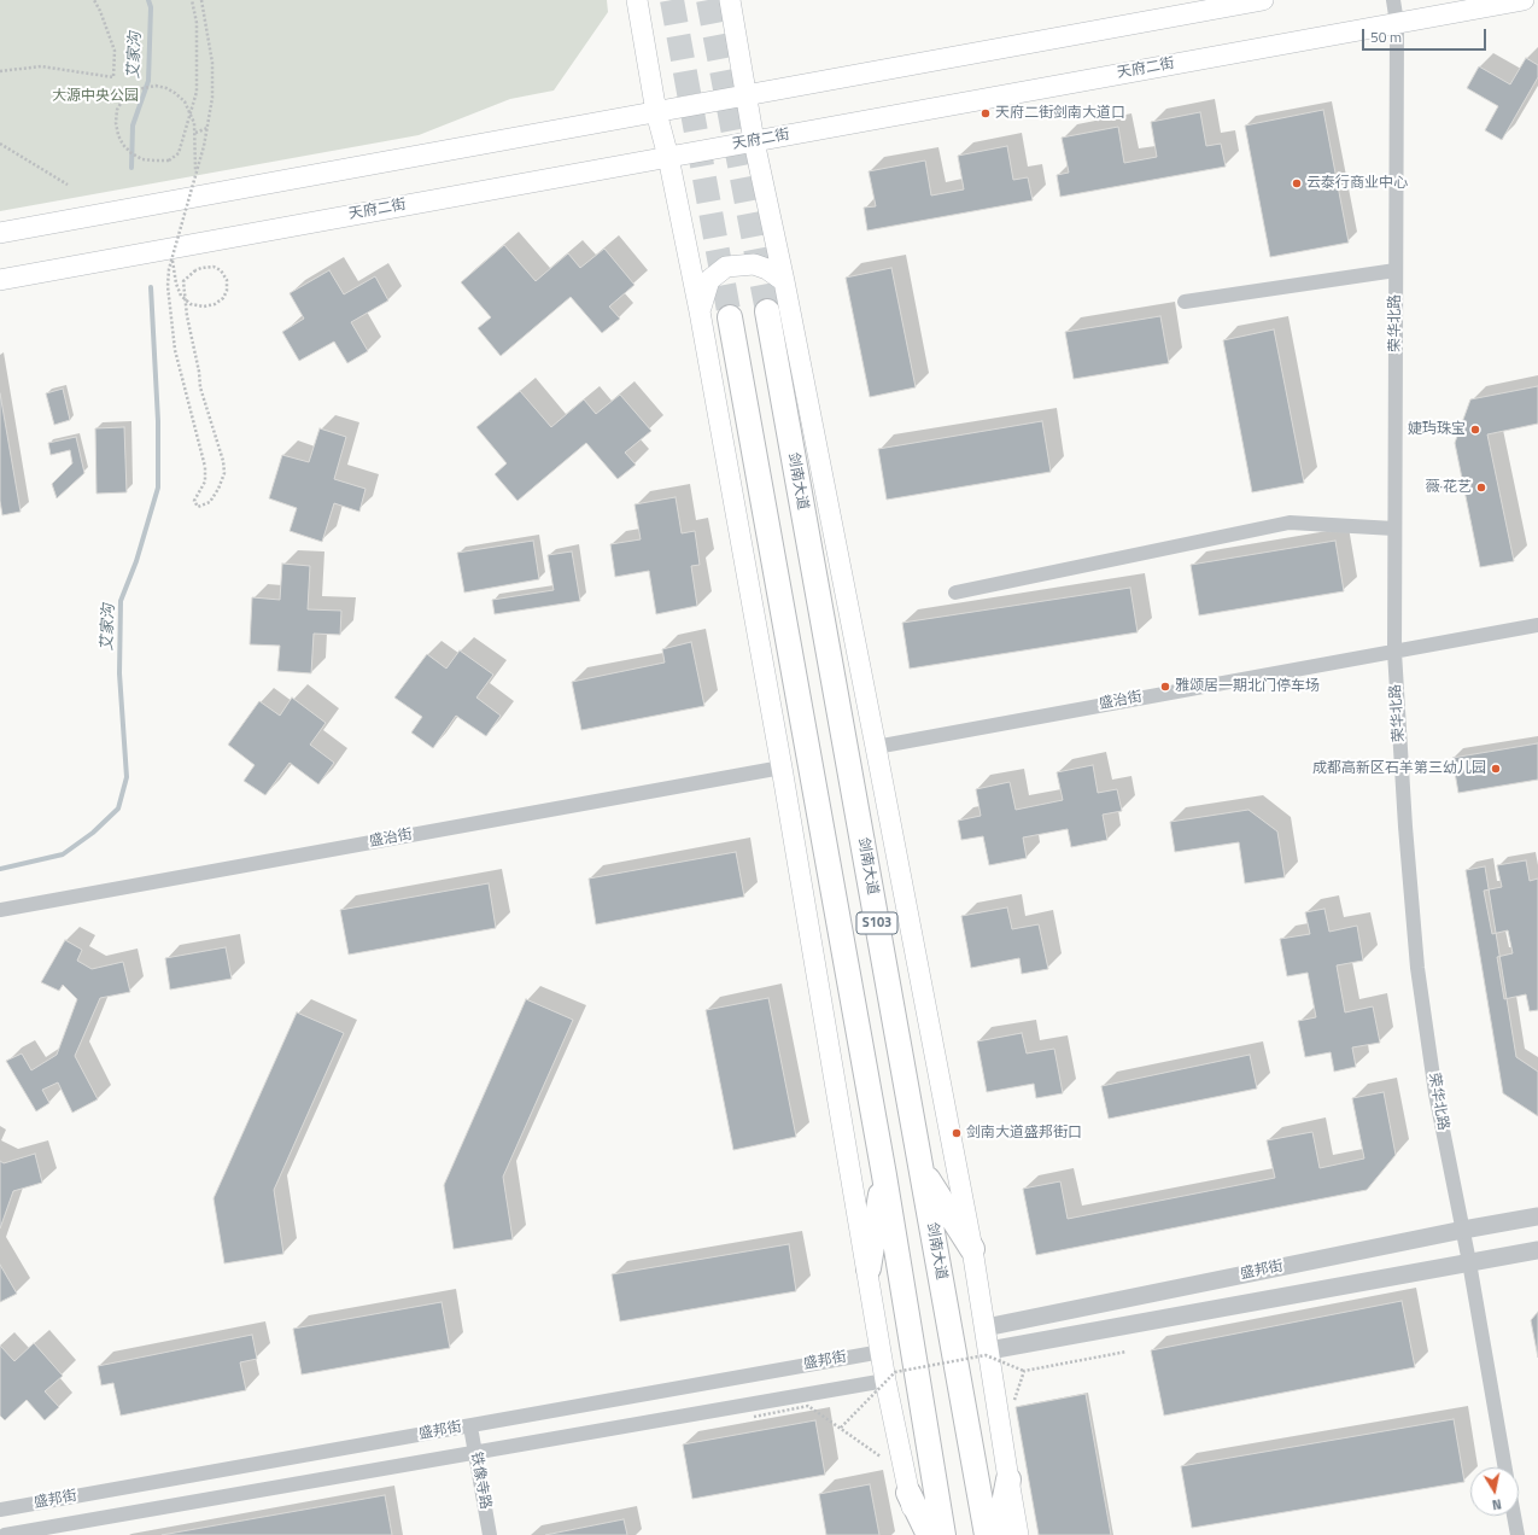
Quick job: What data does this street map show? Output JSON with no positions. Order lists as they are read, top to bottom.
{
  "streets": {
    "highway": ["剑南大道", "S103"],
    "main road": ["天府二街"],
    "street": [
      "荣华北路",
      "盛治街",
      "盛邦街",
      "铁像寺路"
    ]
  },
  "crossings": [
    ["天府二街", "荣华北路"],
    ["荣华北路", "盛治街"],
    ["荣华北路", "盛邦街"],
    ["盛邦街", "铁像寺路"]
  ],
  "water": ["艾家沟"],
  "parks": ["大源中央公园"],
  "places": [
    "天府二街剑南大道口",
    "云泰行商业中心",
    "婕玙珠宝",
    "薇·花艺",
    "雅颂居一期北门停车场",
    "成都高新区石羊第三幼儿园",
    "剑南大道盛邦街口"
  ],
  "scale_bar": "50 m",
  "north": "bottom"
}
